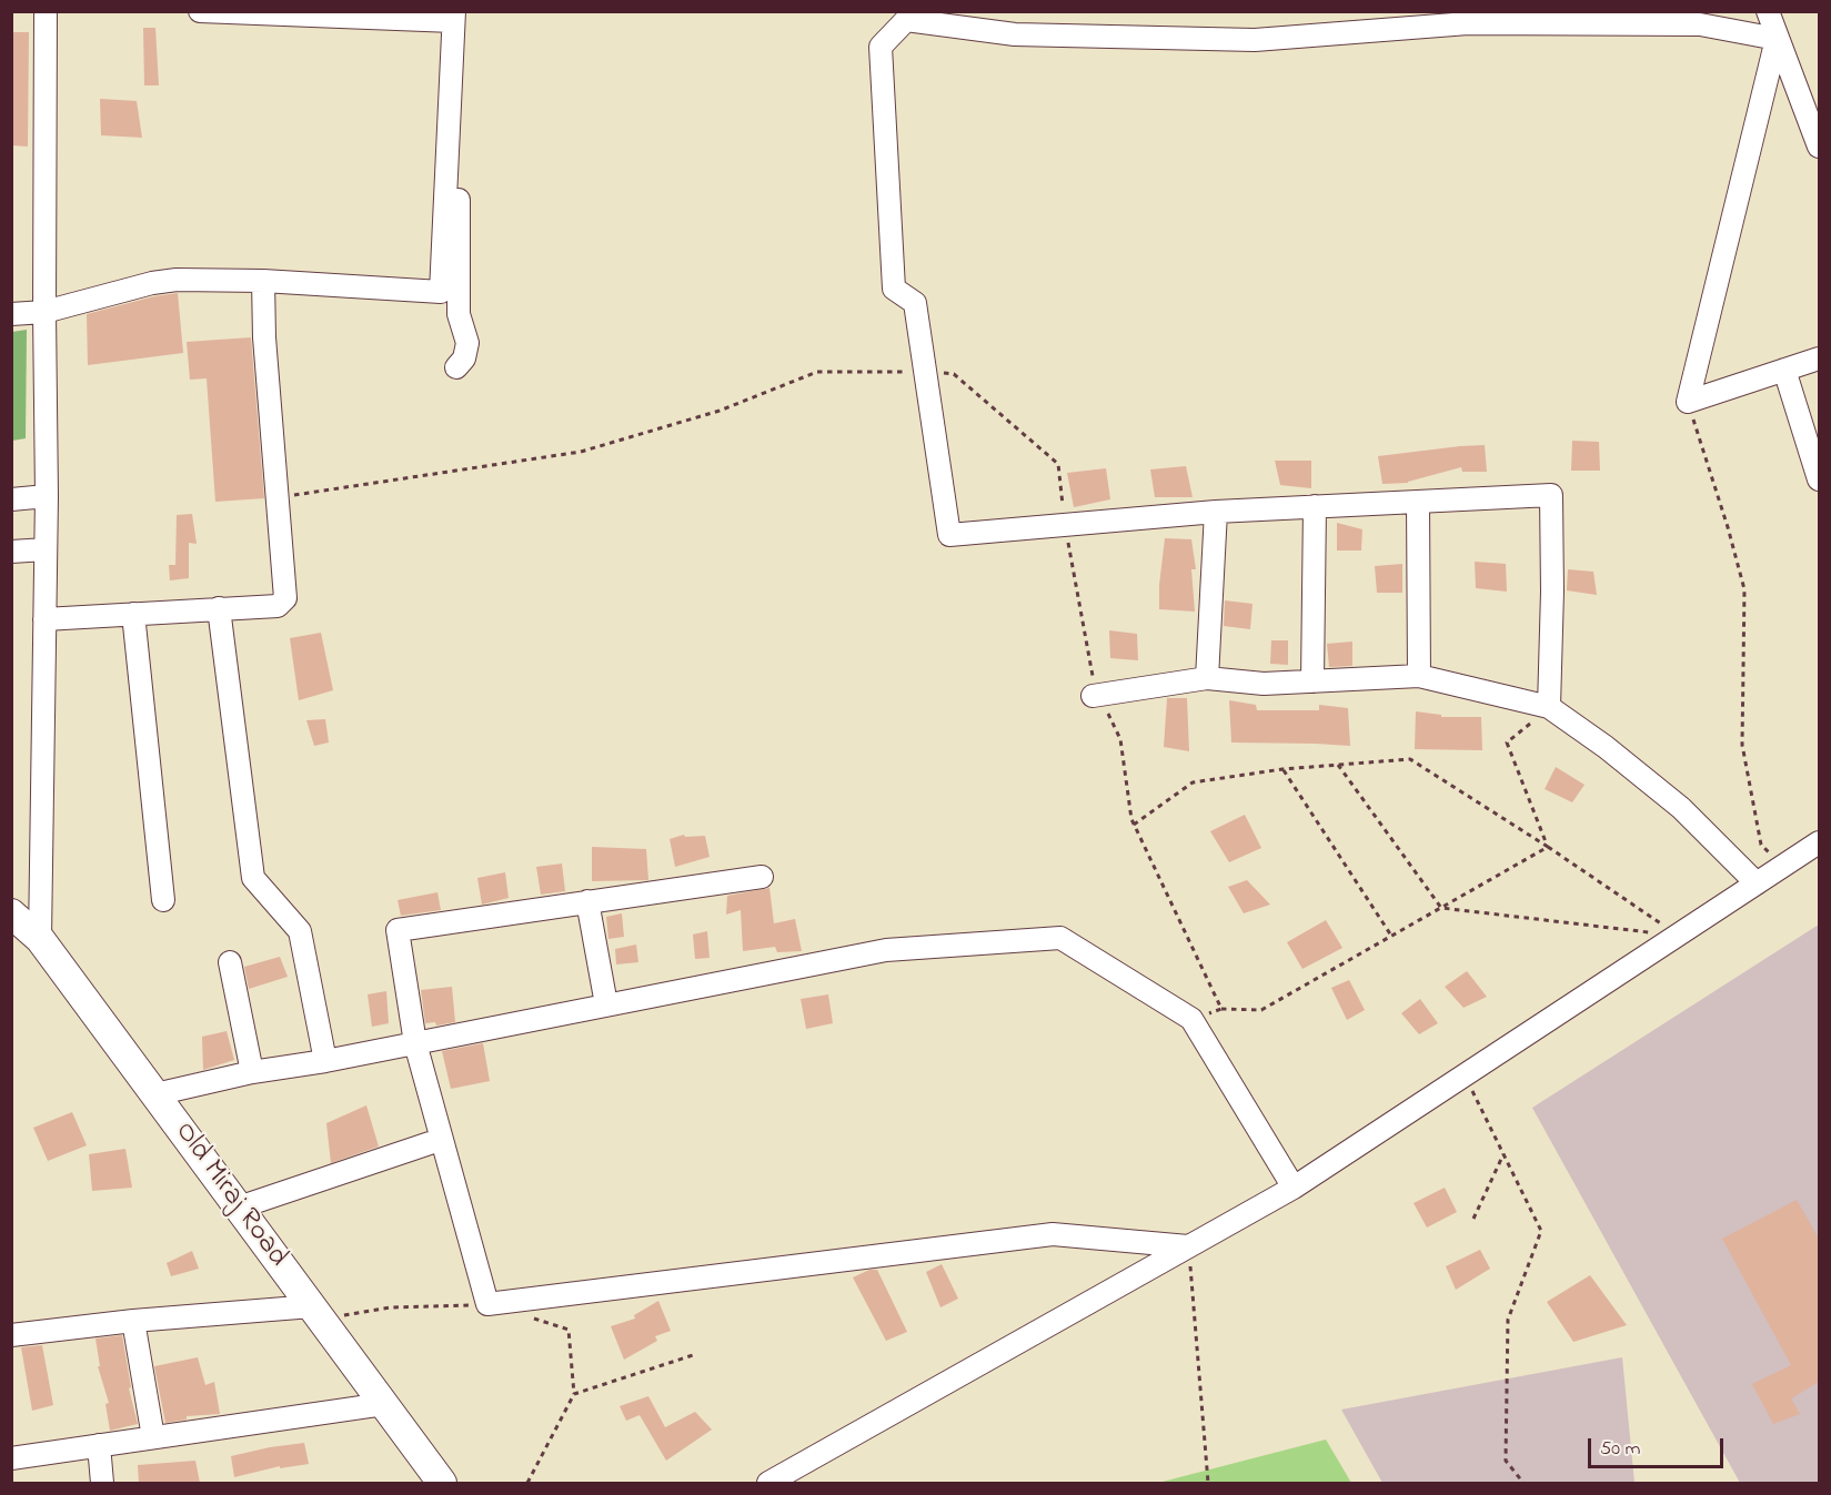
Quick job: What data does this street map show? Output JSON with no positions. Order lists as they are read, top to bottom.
{
  "streets": {
    "main road": ["Old Miraj Road"]
  },
  "scale_bar": "50 m"
}
